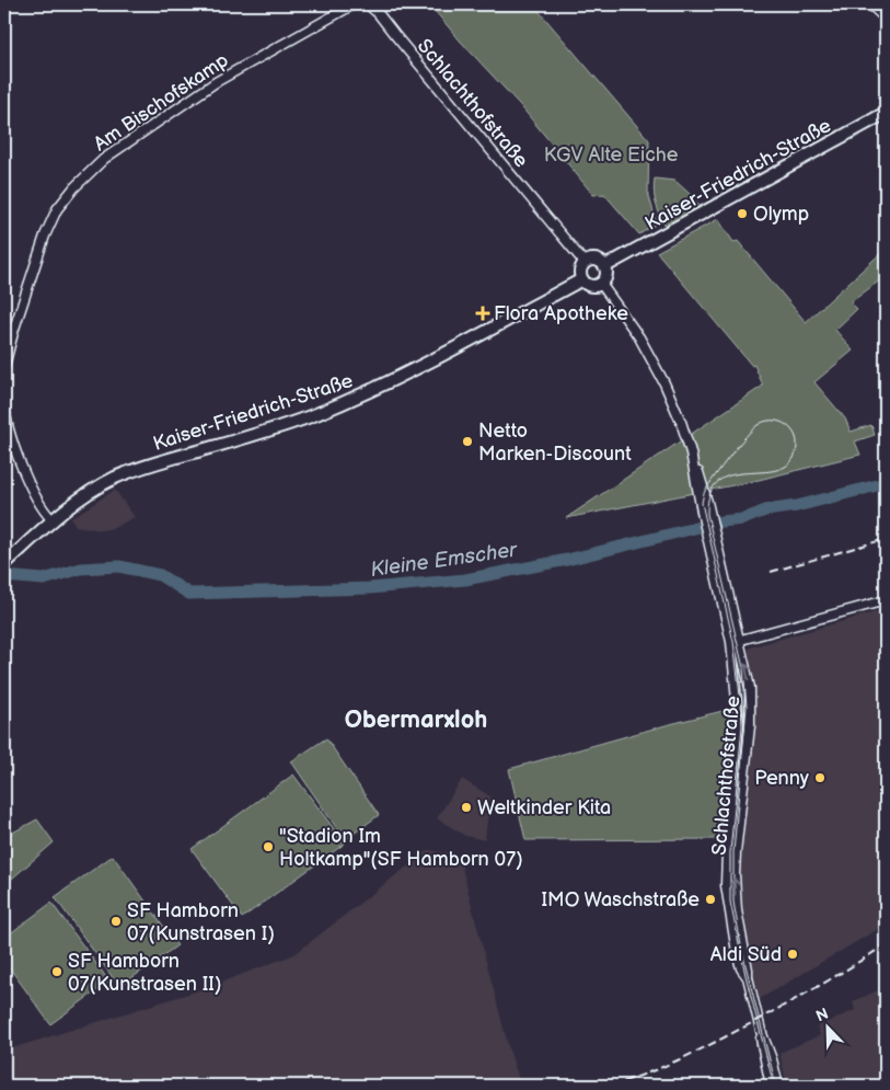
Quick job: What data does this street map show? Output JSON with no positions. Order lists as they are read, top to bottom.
{
  "streets": {
    "main road": ["Kaiser-Friedrich-Straße"],
    "street": ["Am Bischofskamp", "Schlachthofstraße"]
  },
  "crossings": [
    ["Schlachthofstraße", "Kaiser-Friedrich-Straße"]
  ],
  "districts": ["Obermarxloh"],
  "water": ["Kleine Emscher"],
  "parks": ["KGV Alte Eiche"],
  "places": {
    "other": [
      "Olymp",
      "Netto Marken-Discount",
      "Penny",
      "Weltkinder Kita",
      "\"Stadion Im Holtkamp\"(SF Hamborn 07)",
      "IMO Waschstraße",
      "SF Hamborn 07(Kunstrasen I)",
      "Aldi Süd",
      "SF Hamborn 07(Kunstrasen II)"
    ],
    "health": ["Flora Apotheke"]
  },
  "north": "top left"
}
